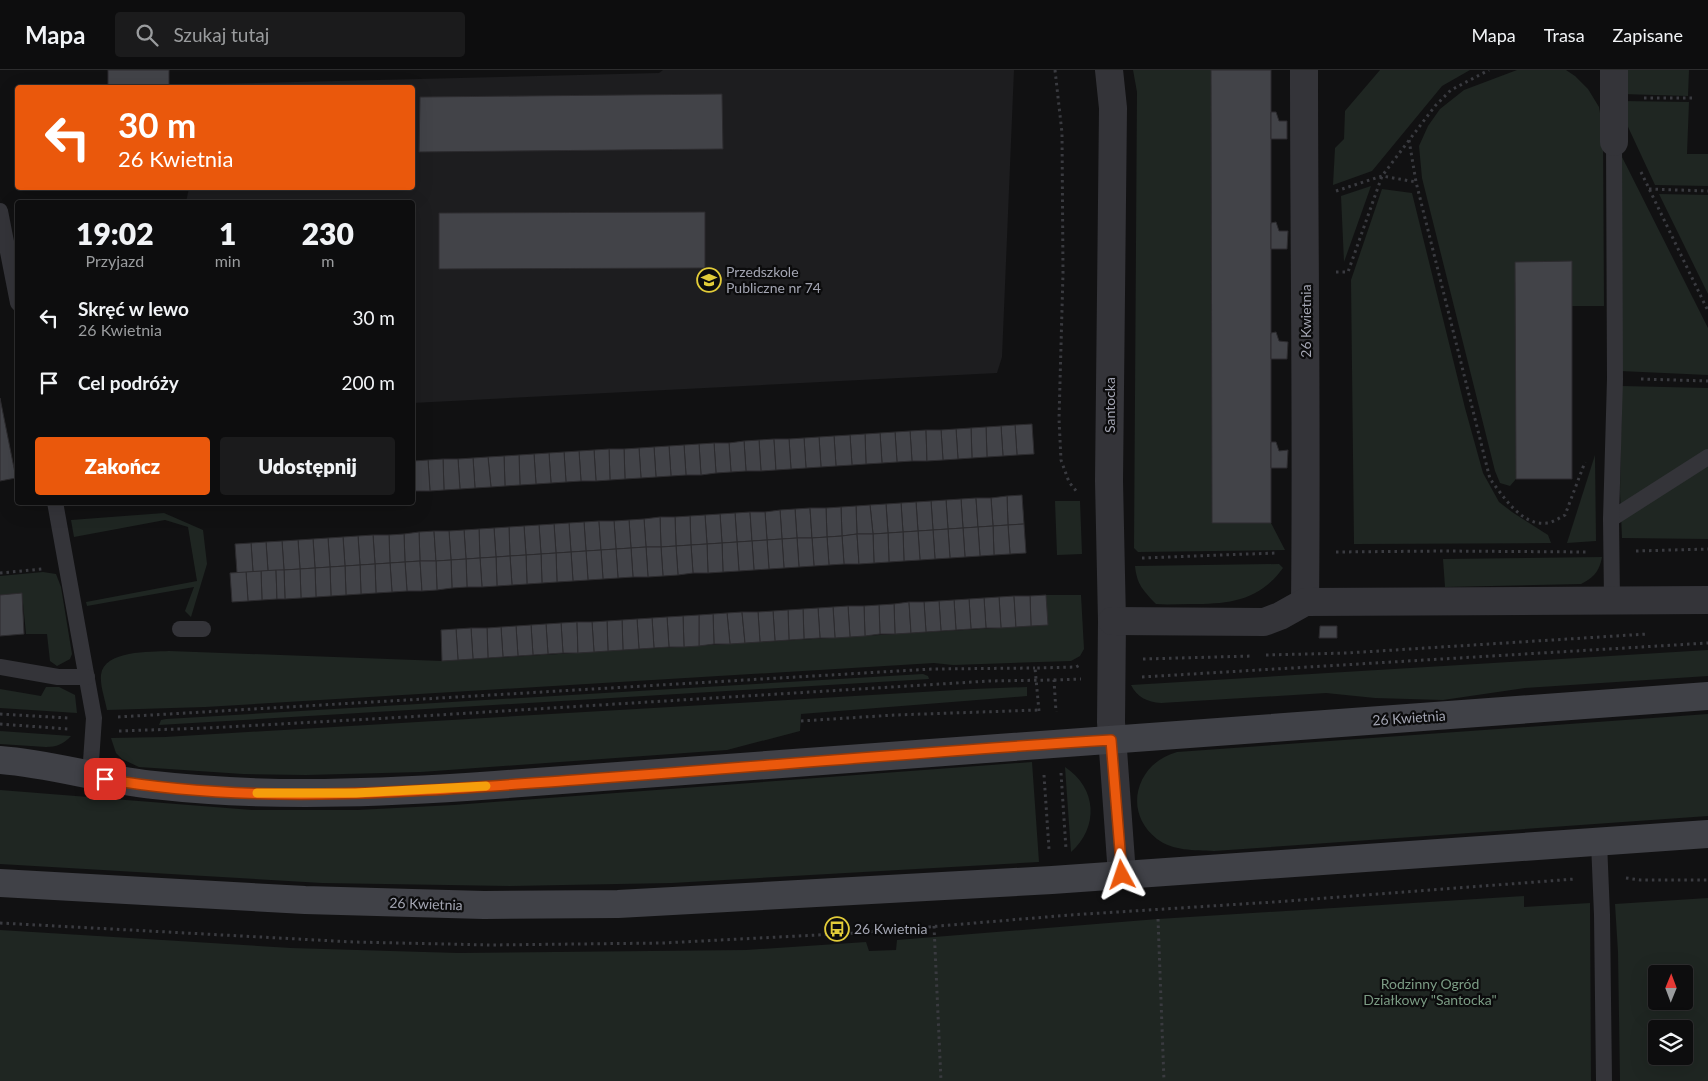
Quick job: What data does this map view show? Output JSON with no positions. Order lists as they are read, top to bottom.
{
  "streets": {
    "street": ["26 Kwietnia", "Santocka"]
  },
  "crossings": [
    ["26 Kwietnia", "Santocka"]
  ],
  "parks": ["Rodzinny Ogród Działkowy \"Santocka\""],
  "places": {
    "school or university": ["Przedszkole Publiczne nr 74"],
    "bus stop": ["26 Kwietnia"]
  },
  "north": "top",
  "page": {
    "header": "Mapa",
    "search": "Szukaj tutaj",
    "nav": ["Mapa", "Trasa", "Zapisane"],
    "turn": ["30 m", "26 Kwietnia"],
    "eta": [
      "19:02",
      "Przyjazd",
      "1",
      "min",
      "230",
      "m"
    ],
    "list": [
      {
        "name": "Skręć w lewo",
        "note": "26 Kwietnia",
        "value": "30 m"
      },
      {
        "name": "Cel podróży",
        "value": "200 m"
      }
    ],
    "buttons": ["Zakończ", "Udostępnij"]
  }
}
